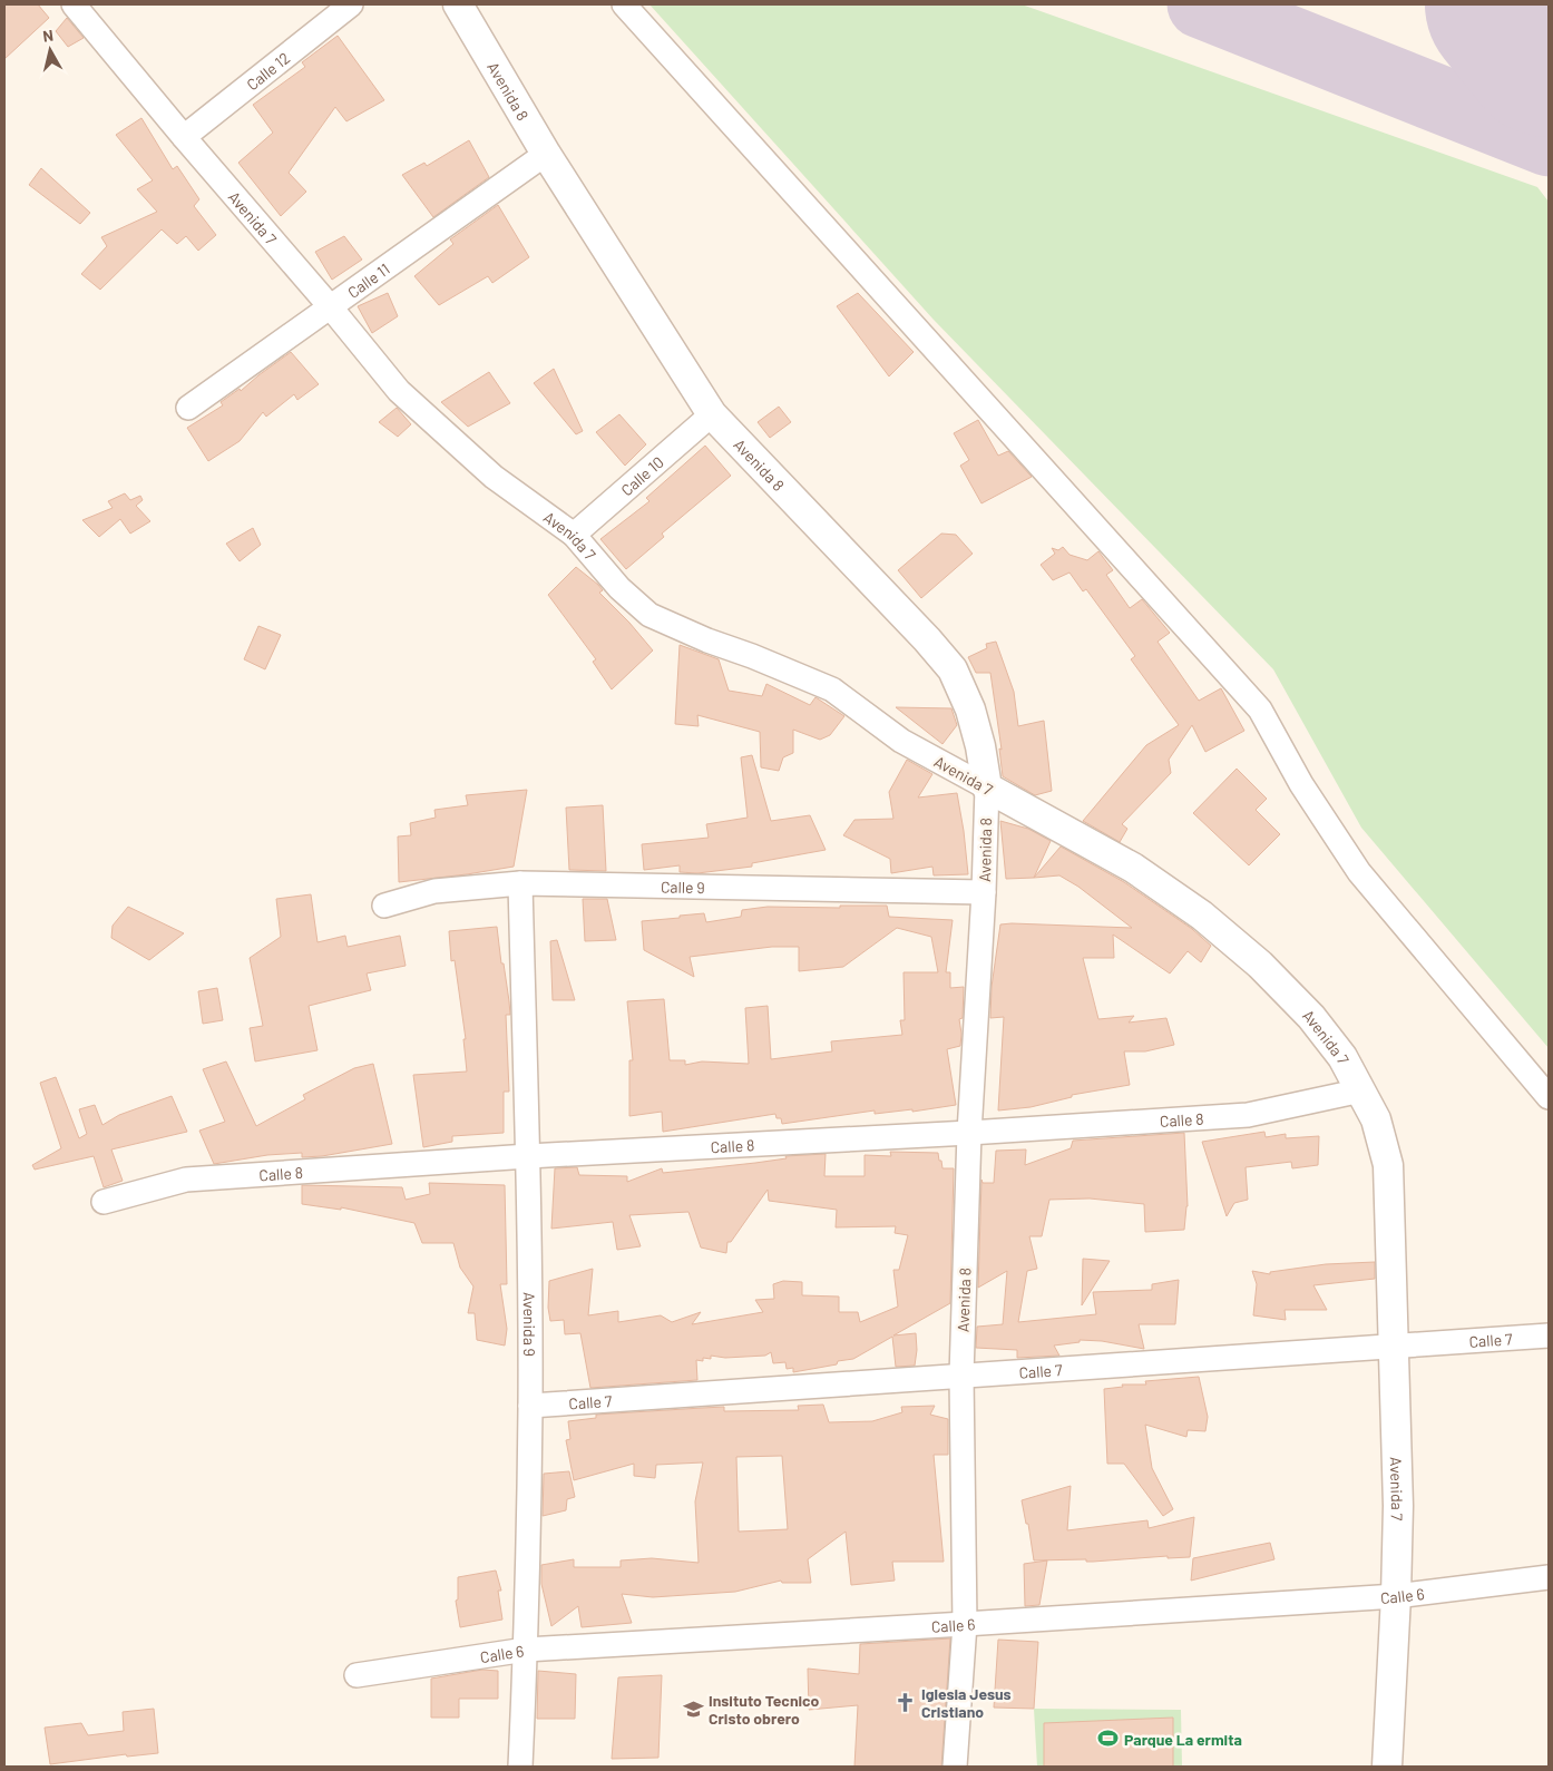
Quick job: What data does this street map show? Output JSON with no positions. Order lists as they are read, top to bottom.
{
  "streets": {
    "street": [
      "Calle 12",
      "Avenida 8",
      "Avenida 7",
      "Calle 11",
      "Calle 10",
      "Calle 9",
      "Calle 8",
      "Avenida 9",
      "Calle 7",
      "Calle 6"
    ]
  },
  "crossings": [
    ["Calle 12", "Avenida 7"],
    ["Avenida 8", "Avenida 7"],
    ["Avenida 8", "Calle 11"],
    ["Avenida 8", "Calle 10"],
    ["Avenida 8", "Calle 9"],
    ["Avenida 8", "Calle 8"],
    ["Avenida 8", "Calle 7"],
    ["Avenida 8", "Calle 6"],
    ["Avenida 7", "Calle 11"],
    ["Avenida 7", "Calle 10"],
    ["Avenida 7", "Calle 8"],
    ["Avenida 7", "Calle 7"],
    ["Avenida 7", "Calle 6"],
    ["Calle 9", "Avenida 9"],
    ["Calle 8", "Avenida 9"],
    ["Avenida 9", "Calle 7"],
    ["Avenida 9", "Calle 6"]
  ],
  "places": {
    "church": ["Iglesia Jesus Cristiano"],
    "school or university": ["Insituto Tecnico Cristo obrero"],
    "sports": ["Parque La ermita"]
  },
  "north": "top"
}
